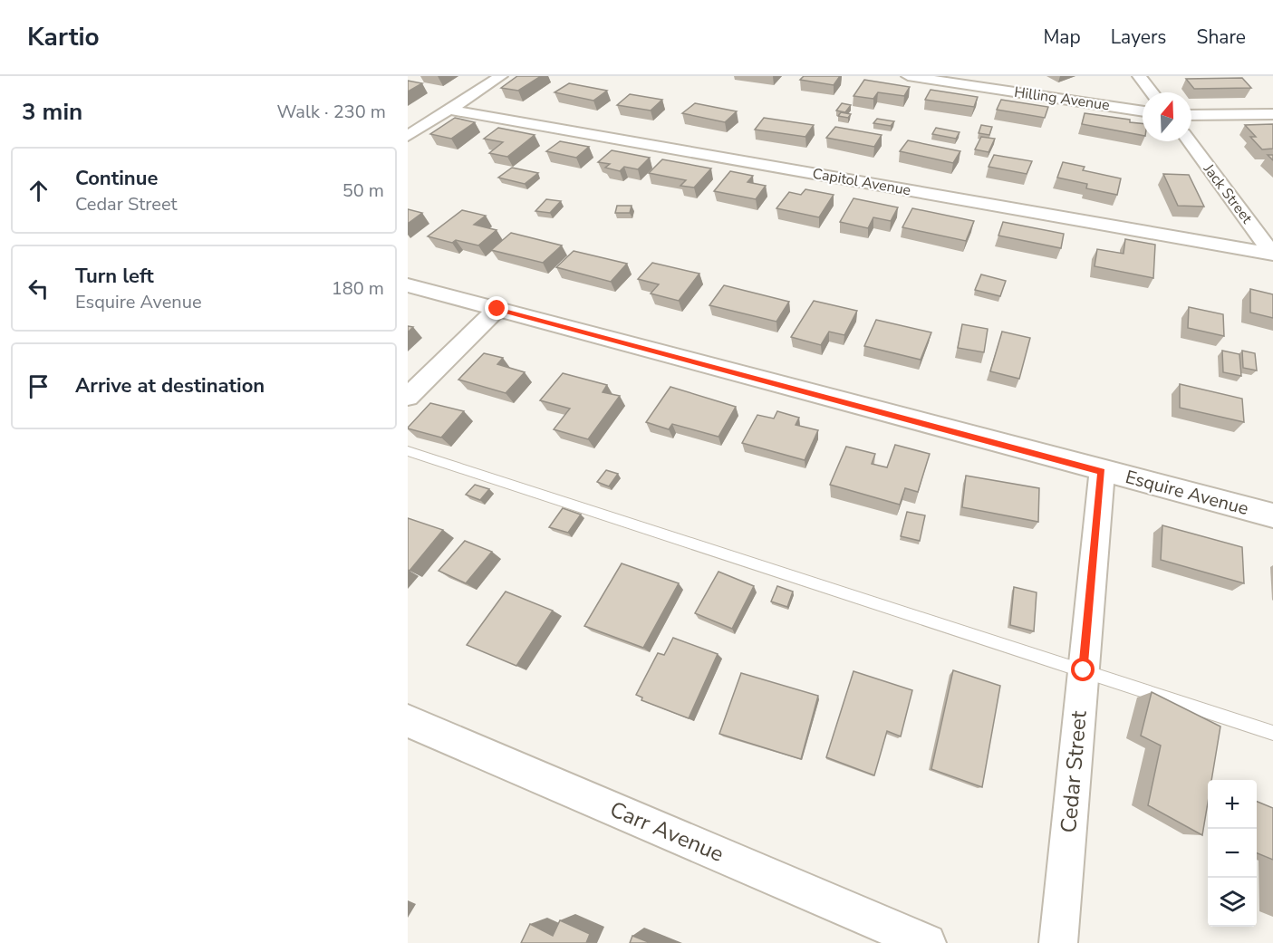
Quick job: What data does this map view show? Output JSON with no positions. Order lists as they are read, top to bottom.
{
  "streets": {
    "street": [
      "Hilling Avenue",
      "Capitol Avenue",
      "Jack Street",
      "Esquire Avenue",
      "Cedar Street",
      "Carr Avenue"
    ]
  },
  "crossings": [
    ["Capitol Avenue", "Jack Street"],
    ["Esquire Avenue", "Cedar Street"]
  ],
  "north": "top",
  "page": {
    "header": "Kartio",
    "nav": ["Map", "Layers", "Share"],
    "heading": ["3 min", "Walk · 230 m"],
    "list": [
      ["Continue", "Cedar Street", "50 m"],
      ["Turn left", "Esquire Avenue", "180 m"],
      "Arrive at destination"
    ],
    "map_buttons": ["+", "−"]
  }
}
